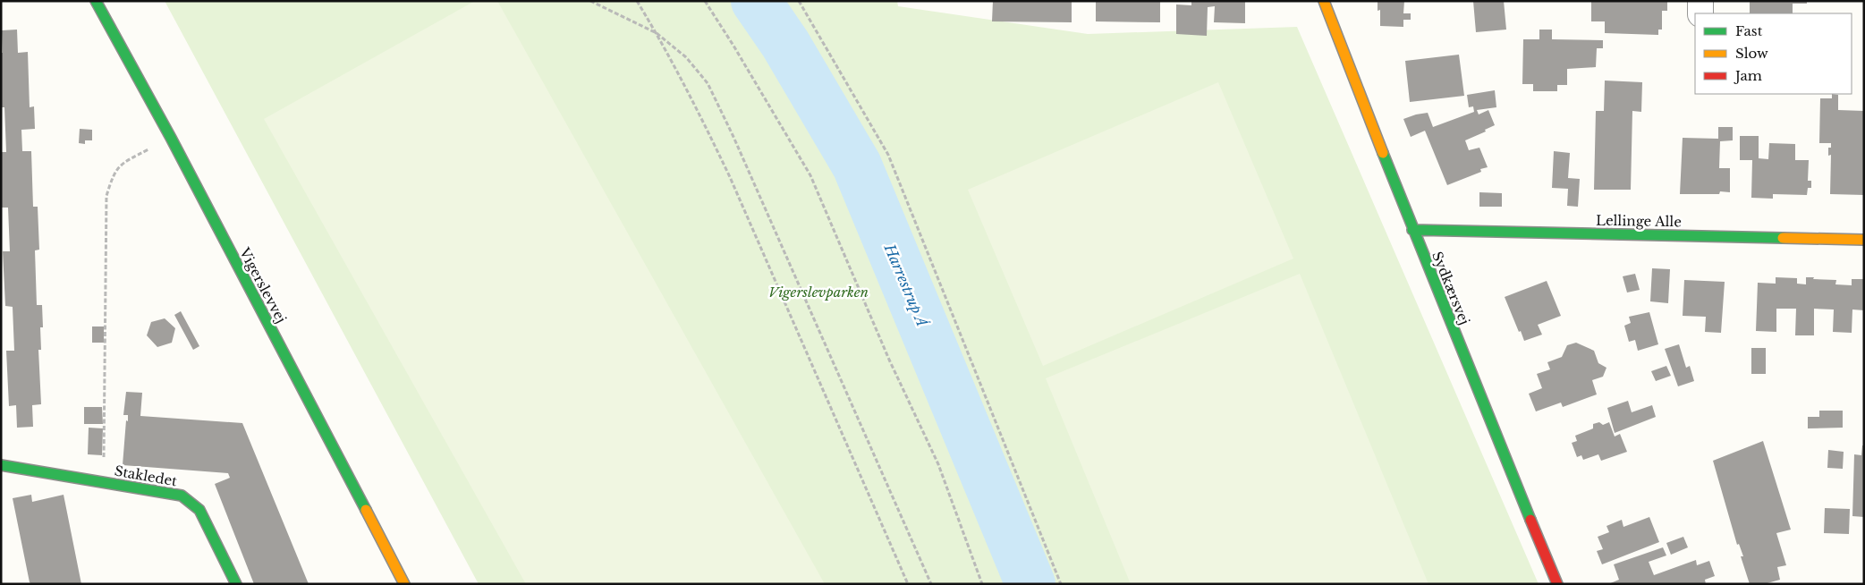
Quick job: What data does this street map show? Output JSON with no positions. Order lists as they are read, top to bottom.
{
  "streets": {
    "street": [
      "Lellinge Alle",
      "Vigerslevvej",
      "Sydkærsvej",
      "Stakledet"
    ]
  },
  "crossings": [
    ["Lellinge Alle", "Sydkærsvej"]
  ],
  "water": ["Harrestrup Å"],
  "parks": ["Vigerslevparken"],
  "legend": ["Fast", "Slow", "Jam"]
}
